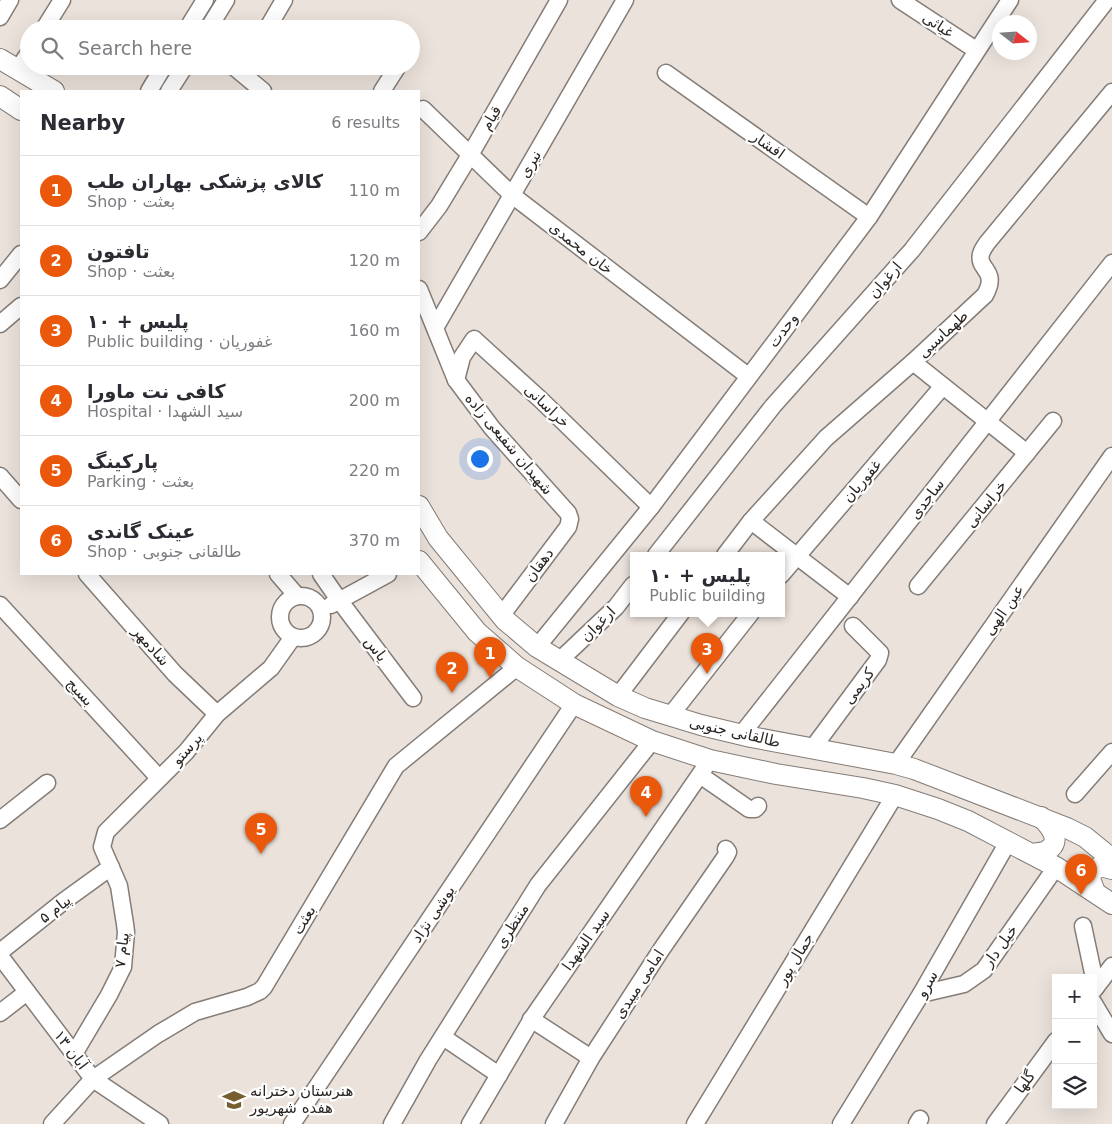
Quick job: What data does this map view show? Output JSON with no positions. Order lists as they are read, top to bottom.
{
  "streets": {
    "main road": ["طالقانی جنوبی"],
    "street": [
      "غیاثی",
      "قیام",
      "افشار",
      "نیری",
      "خان محمدی",
      "ارغوان",
      "وحدت",
      "طهماسبی",
      "خراسانی",
      "شهیدان شفیعی زاده",
      "غفوریان",
      "ساجدی",
      "دهقان",
      "عین الهی",
      "شادمهر",
      "یاس",
      "کریمی",
      "بسیج",
      "پرستو",
      "پیام ۵",
      "یوشی نژاد",
      "بعثت",
      "منتظری",
      "سید الشهدا",
      "خیل دار",
      "پیام ۷",
      "جمال پور",
      "امامی میبدی",
      "سرو",
      "۱۳ آبان",
      "گلها"
    ]
  },
  "crossings": [
    ["غیاثی", "وحدت"],
    ["قیام", "خان محمدی"],
    ["افشار", "وحدت"],
    ["نیری", "خان محمدی"],
    ["نیری", "شهیدان شفیعی زاده"],
    ["خان محمدی", "وحدت"],
    ["ارغوان", "طالقانی جنوبی"],
    ["وحدت", "خراسانی"],
    ["وحدت", "طالقانی جنوبی"],
    ["خراسانی", "شهیدان شفیعی زاده"],
    ["شهیدان شفیعی زاده", "دهقان"],
    ["ساجدی", "طالقانی جنوبی"],
    ["دهقان", "طالقانی جنوبی"],
    ["عین الهی", "طالقانی جنوبی"],
    ["شادمهر", "پرستو"],
    ["کریمی", "طالقانی جنوبی"],
    ["بسیج", "پرستو"],
    ["طالقانی جنوبی", "یوشی نژاد"],
    ["طالقانی جنوبی", "بعثت"],
    ["طالقانی جنوبی", "منتظری"],
    ["طالقانی جنوبی", "سید الشهدا"],
    ["طالقانی جنوبی", "خیل دار"],
    ["طالقانی جنوبی", "جمال پور"],
    ["طالقانی جنوبی", "سرو"],
    ["پرستو", "پیام ۵"],
    ["پرستو", "پیام ۷"],
    ["پیام ۵", "پیام ۷"],
    ["بعثت", "۱۳ آبان"],
    ["خیل دار", "سرو"],
    ["پیام ۷", "۱۳ آبان"]
  ],
  "places": {
    "school or university": ["هنرستان دخترانه هفده شهریور"]
  },
  "north": "right",
  "page": {
    "search": "Search here",
    "heading": ["Nearby", "6 results"],
    "list": [
      {
        "mark": "1",
        "name": "کالای پزشکی بهاران طب",
        "note": "Shop · بعثت",
        "value": "110 m"
      },
      {
        "mark": "2",
        "name": "تافتون",
        "note": "Shop · بعثت",
        "value": "120 m"
      },
      {
        "mark": "3",
        "name": "پلیس + ۱۰",
        "note": "Public building · غفوریان",
        "value": "160 m"
      },
      {
        "mark": "4",
        "name": "کافی نت ماورا",
        "note": "Hospital · سید الشهدا",
        "value": "200 m"
      },
      {
        "mark": "5",
        "name": "پارکینگ",
        "note": "Parking · بعثت",
        "value": "220 m"
      },
      {
        "mark": "6",
        "name": "عینک گاندی",
        "note": "Shop · طالقانی جنوبی",
        "value": "370 m"
      }
    ],
    "popup": ["پلیس + ۱۰", "Public building"],
    "pins": [
      "3",
      "1",
      "2",
      "4",
      "5",
      "6"
    ],
    "map_buttons": ["+", "−"]
  }
}
